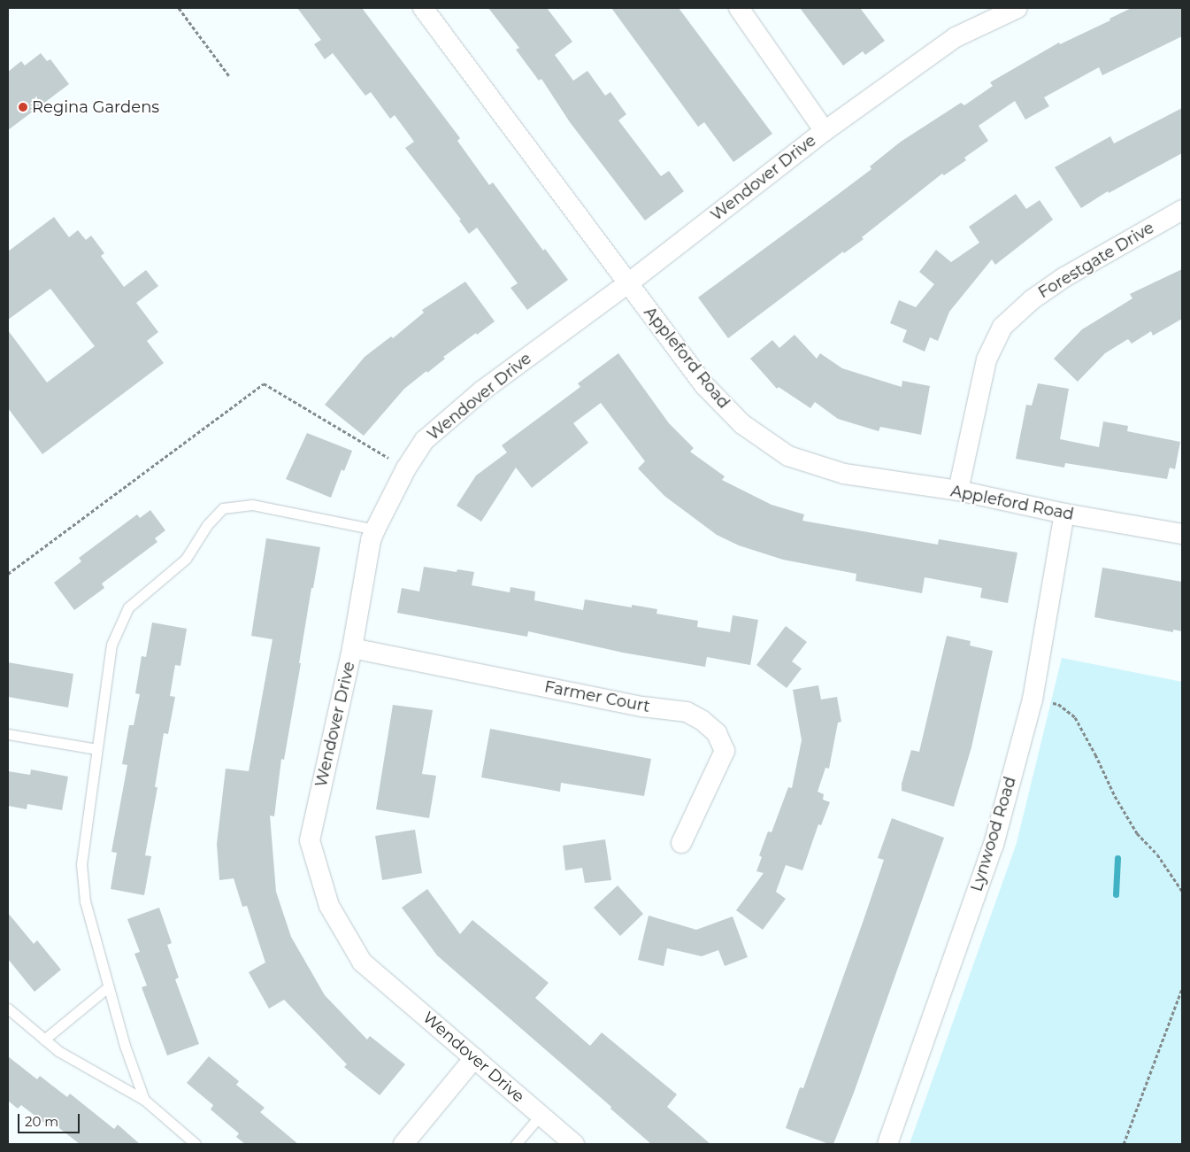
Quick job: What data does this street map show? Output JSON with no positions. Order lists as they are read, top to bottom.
{
  "streets": {
    "street": [
      "Wendover Drive",
      "Forestgate Drive",
      "Appleford Road",
      "Farmer Court",
      "Lynwood Road"
    ]
  },
  "crossings": [
    ["Wendover Drive", "Appleford Road"],
    ["Wendover Drive", "Farmer Court"],
    ["Forestgate Drive", "Appleford Road"],
    ["Appleford Road", "Lynwood Road"]
  ],
  "places": ["Regina Gardens"],
  "scale_bar": "20 m"
}
